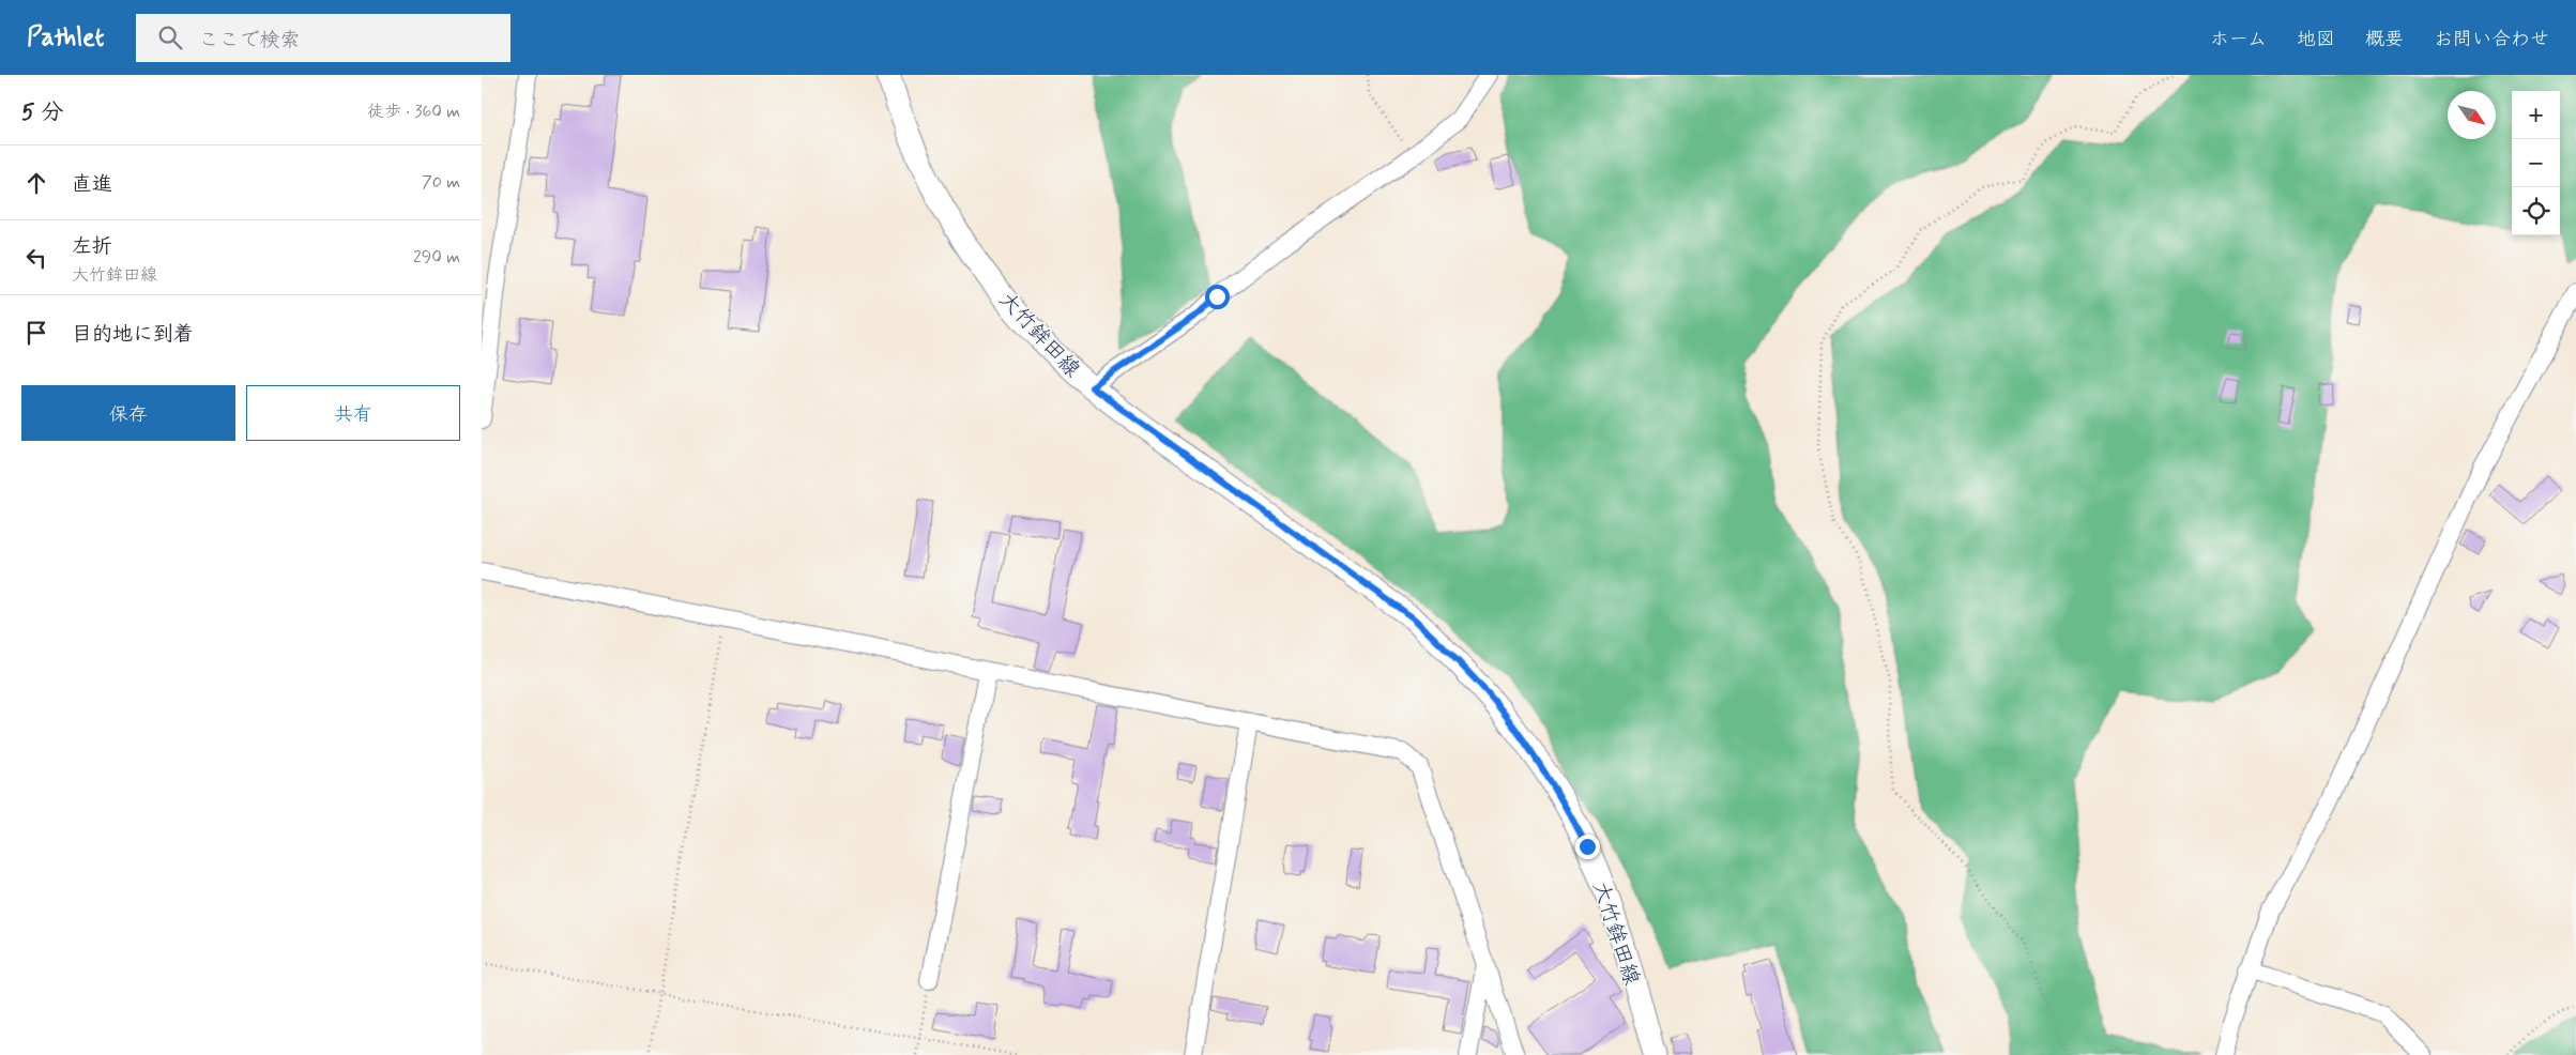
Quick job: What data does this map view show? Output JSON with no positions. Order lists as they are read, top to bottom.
{
  "streets": {
    "main road": ["大竹鉾田線"]
  },
  "north": "bottom right",
  "page": {
    "header": "Pathlet",
    "search": "ここで検索",
    "nav": [
      "ホーム",
      "地図",
      "概要",
      "お問い合わせ"
    ],
    "heading": ["5 分", "徒歩 · 360 m"],
    "map_buttons": ["+", "−"],
    "list": [
      ["直進", "70 m"],
      ["左折", "大竹鉾田線", "290 m"],
      "目的地に到着"
    ],
    "buttons": ["保存", "共有"]
  }
}
